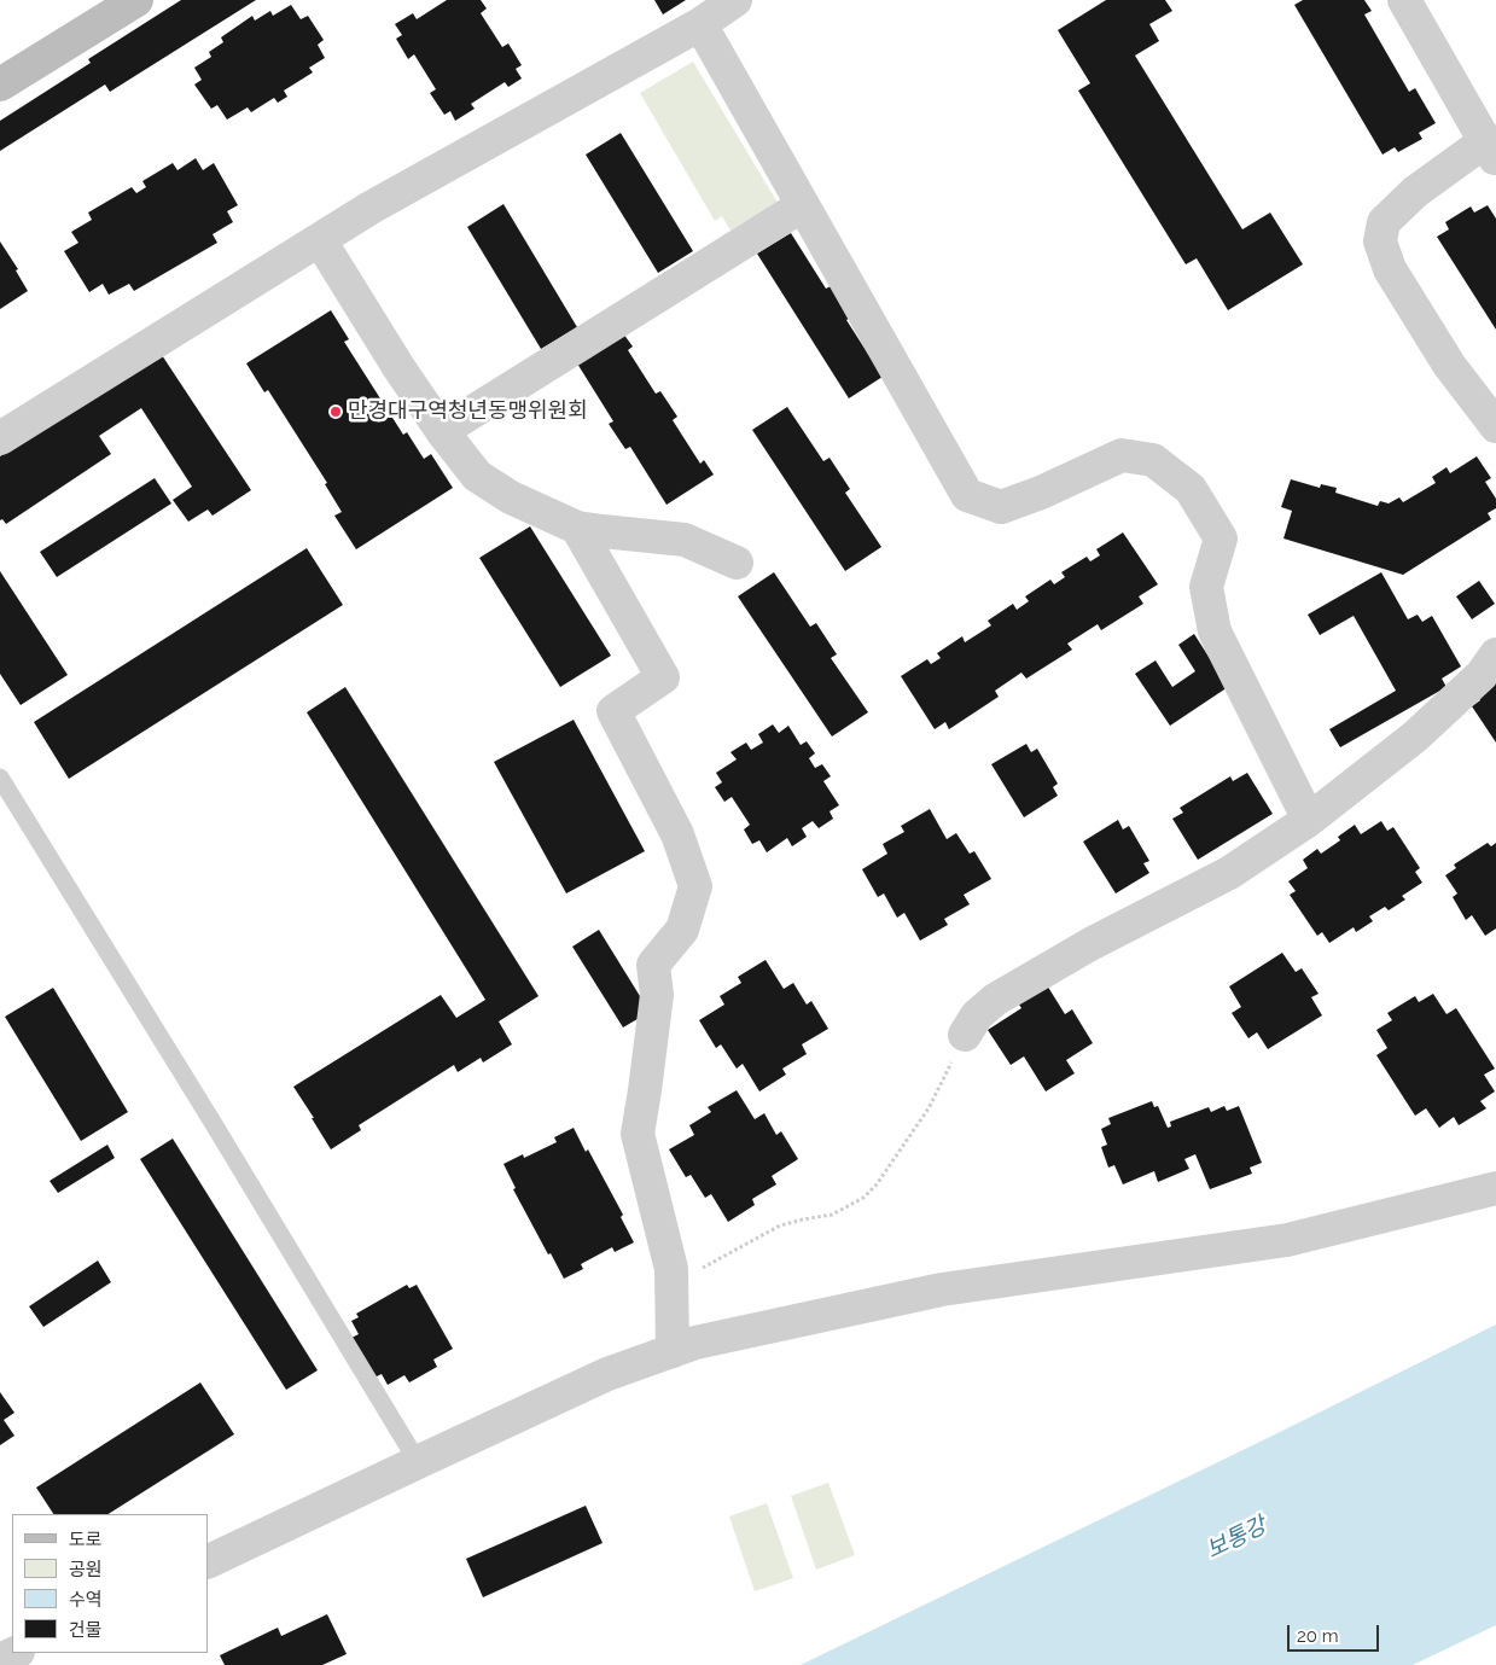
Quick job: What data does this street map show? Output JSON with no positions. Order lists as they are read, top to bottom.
{
  "water": ["보통강"],
  "places": ["만경대구역청년동맹위원회"],
  "legend": [
    "도로",
    "공원",
    "수역",
    "건물"
  ],
  "scale_bar": "20 m"
}
